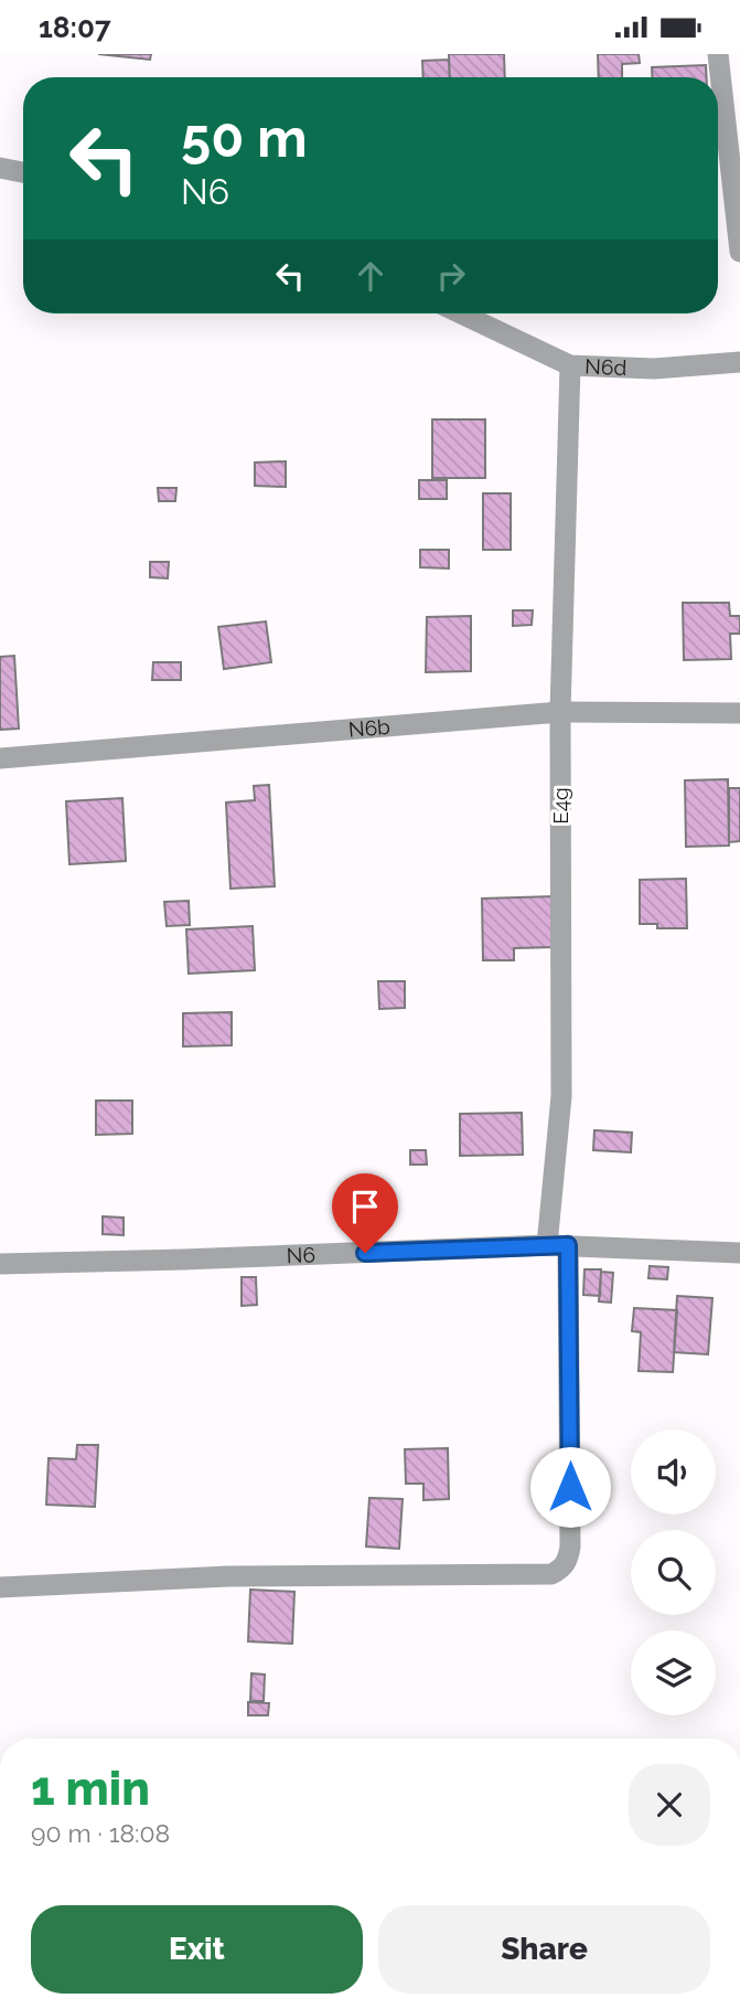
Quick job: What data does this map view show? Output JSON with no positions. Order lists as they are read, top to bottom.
{
  "streets": {
    "street": [
      "N6d",
      "N6b",
      "E4g",
      "N6"
    ]
  },
  "crossings": [
    ["N6d", "E4g"],
    ["N6b", "E4g"],
    ["E4g", "N6"]
  ],
  "page": {
    "status": "18:07",
    "turn": ["50 m", "N6"],
    "heading": ["1 min", "90 m · 18:08"],
    "buttons": ["Exit", "Share"]
  }
}
